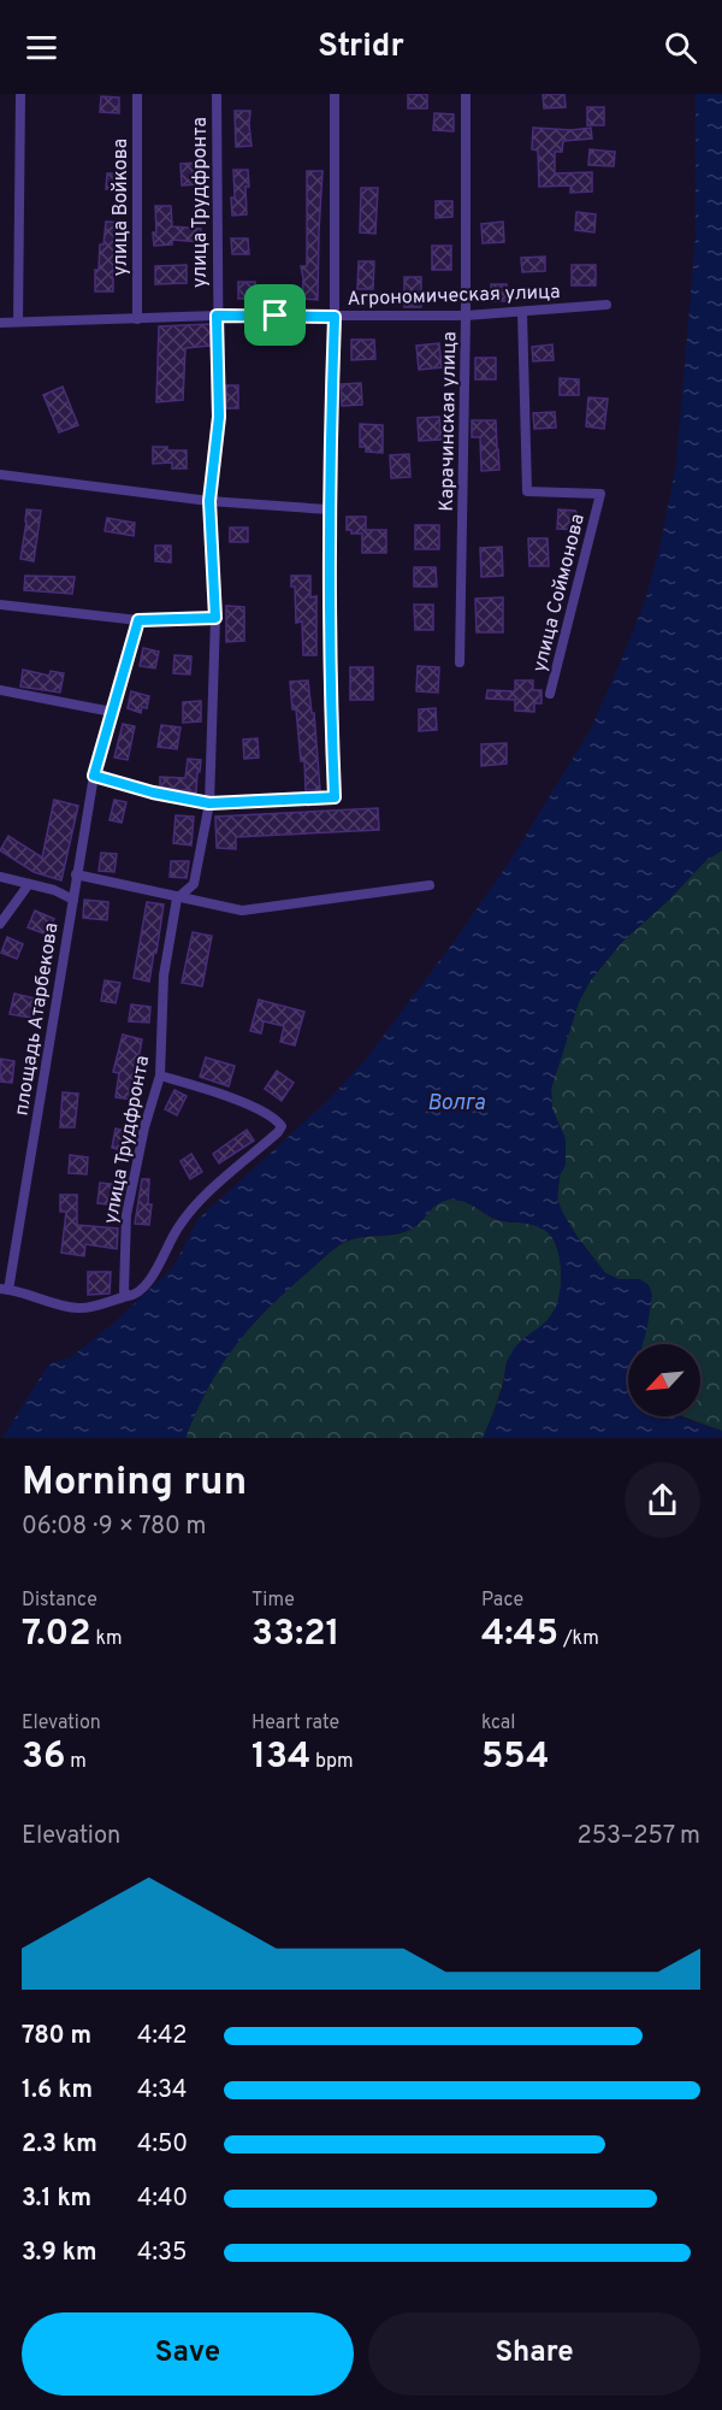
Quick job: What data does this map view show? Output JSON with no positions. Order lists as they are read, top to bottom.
{
  "streets": {
    "street": [
      "улица Трудфронта",
      "улица Войкова",
      "Агрономическая улица",
      "Карачинская улица",
      "улица Соймонова",
      "площадь Атарбекова"
    ]
  },
  "crossings": [
    ["улица Трудфронта", "Агрономическая улица"],
    ["улица Войкова", "Агрономическая улица"],
    ["Агрономическая улица", "Карачинская улица"],
    ["Агрономическая улица", "улица Соймонова"]
  ],
  "water": ["Волга"],
  "north": "bottom left",
  "page": {
    "header": "Stridr",
    "heading": ["Morning run", "06:08 · 9 × 780 m"],
    "stats": [
      ["Distance", "7.02 km"],
      ["Time", "33:21"],
      ["Pace", "4:45 /km"],
      ["Elevation", "36 m"],
      ["Heart rate", "134 bpm"],
      ["kcal", "554"]
    ],
    "chart": ["Elevation", "253–257 m"],
    "list": [
      {
        "name": "780 m",
        "note": "4:42"
      },
      {
        "name": "1.6 km",
        "note": "4:34"
      },
      {
        "name": "2.3 km",
        "note": "4:50"
      },
      {
        "name": "3.1 km",
        "note": "4:40"
      },
      {
        "name": "3.9 km",
        "note": "4:35"
      }
    ],
    "buttons": ["Save", "Share"]
  }
}
